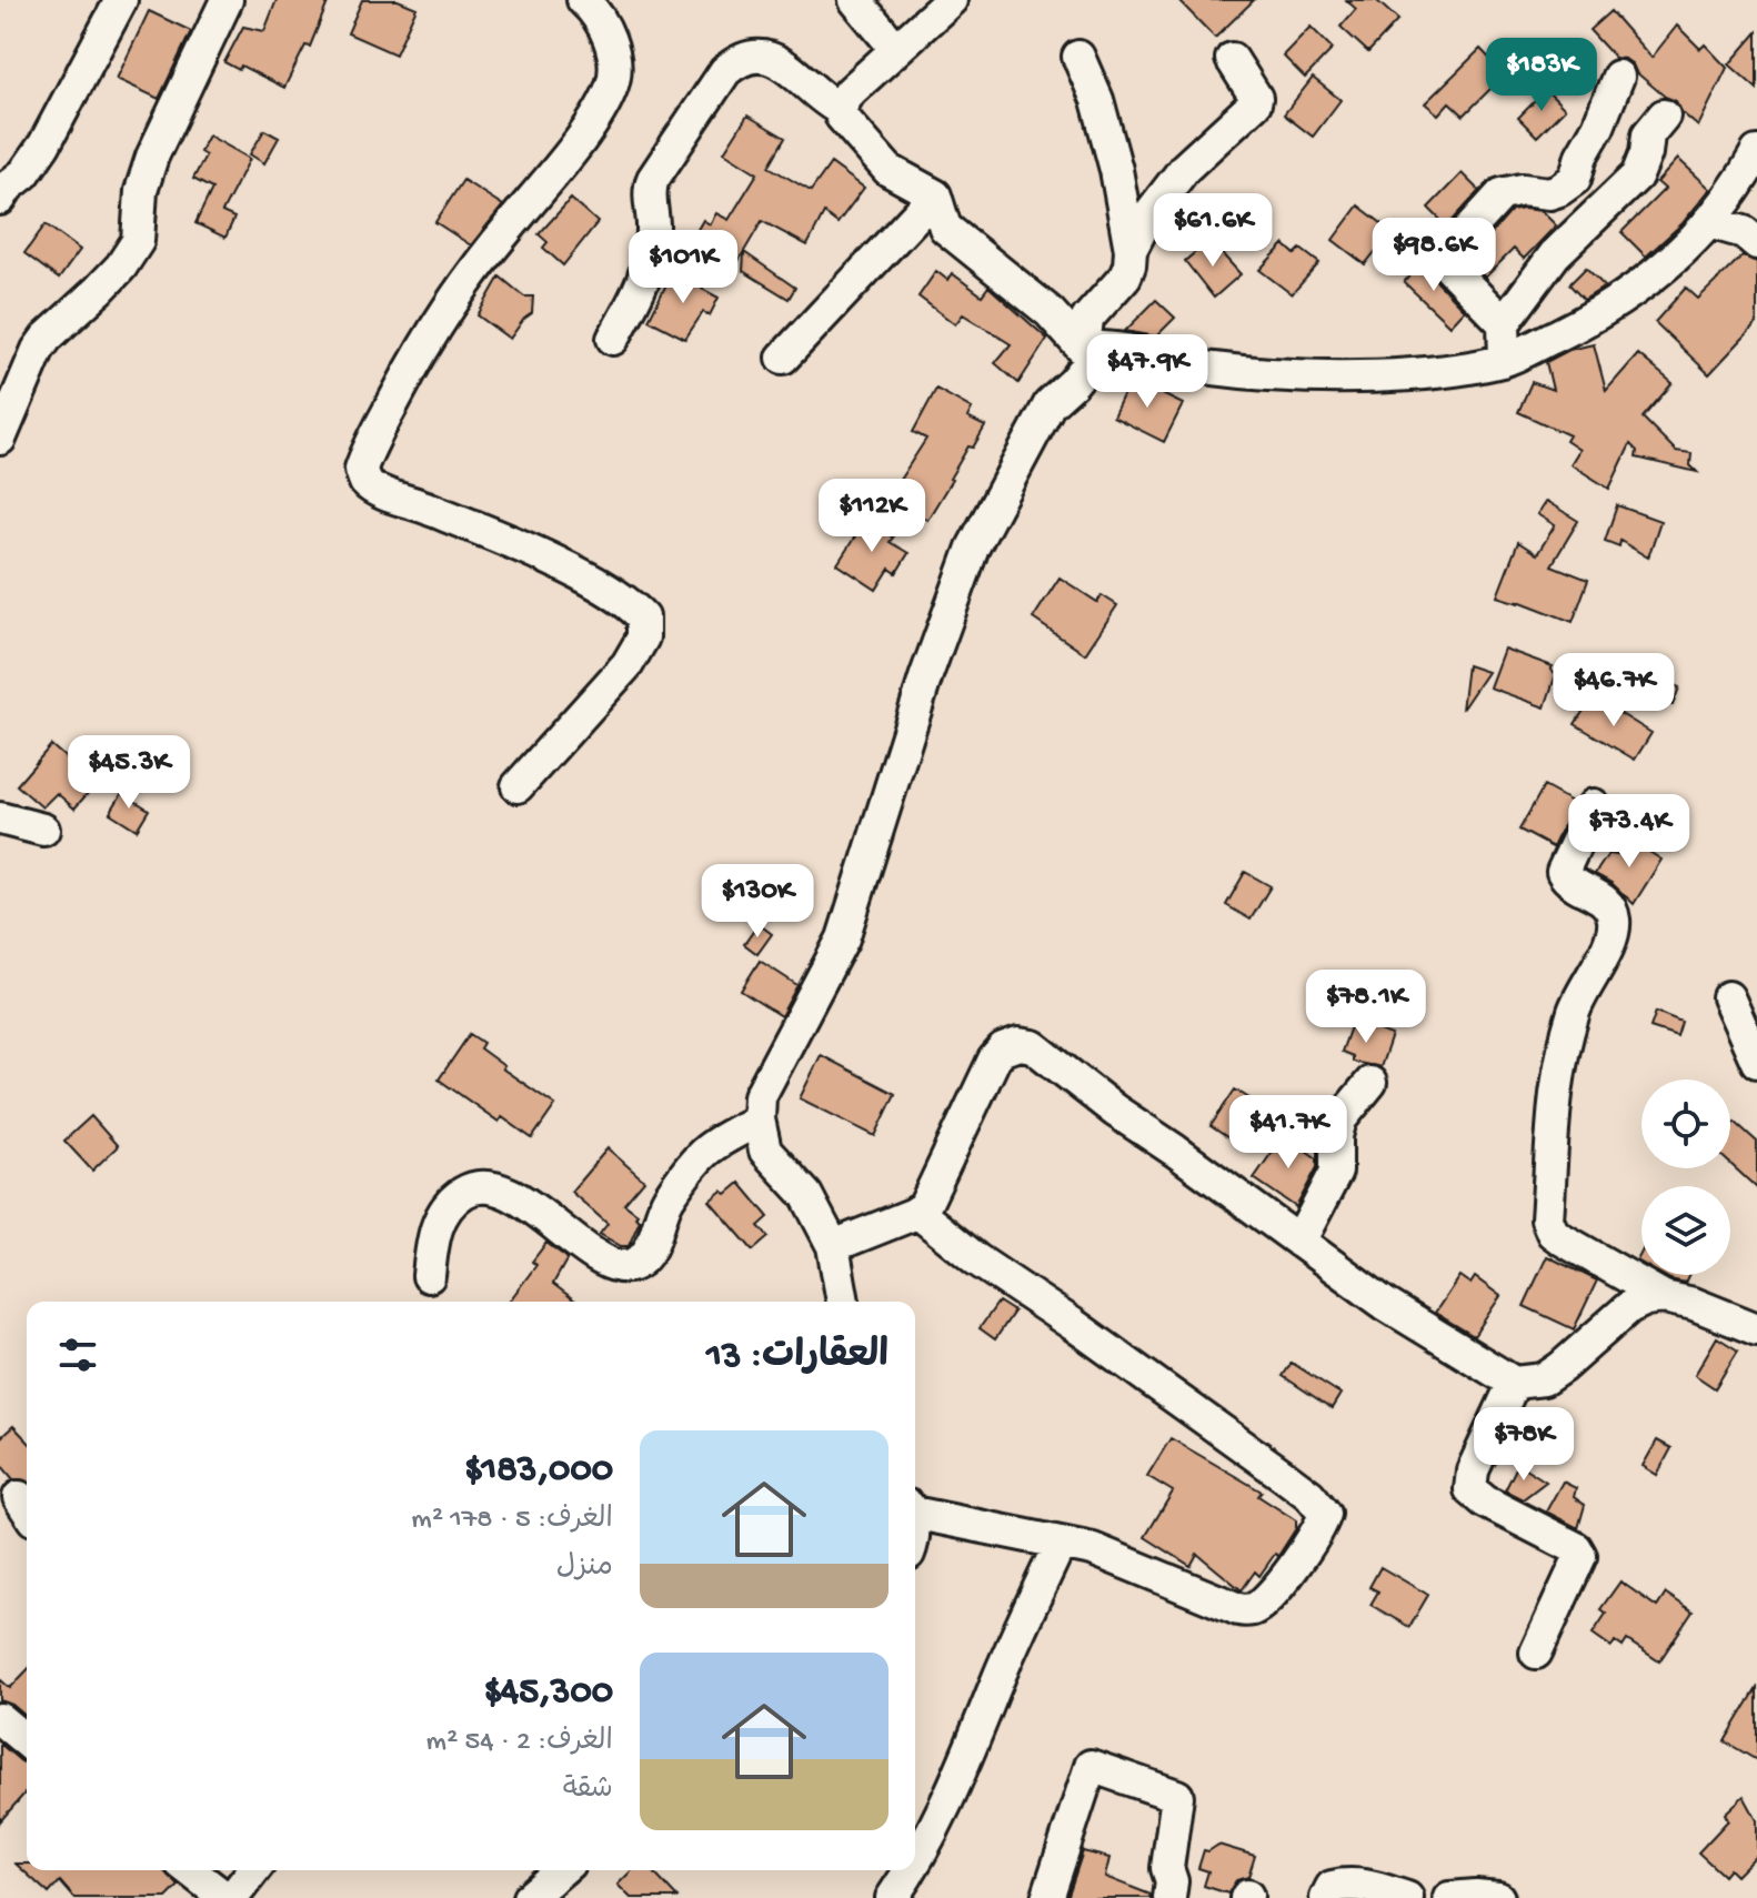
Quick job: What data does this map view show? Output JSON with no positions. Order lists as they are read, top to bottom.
{
  "page": {
    "price": [
      "$183K",
      "$61.6K",
      "$98.6K",
      "$101K",
      "$47.9K",
      "$112K",
      "$46.7K",
      "$45.3K",
      "$73.4K",
      "$130K",
      "$78.1K",
      "$41.7K",
      "$78K"
    ],
    "heading": "العقارات: 13",
    "list": [
      {
        "name": "$183,000",
        "note": "الغرف: 5 · 178 m² · منزل"
      },
      {
        "name": "$45,300",
        "note": "الغرف: 2 · 54 m² · شقة"
      }
    ]
  }
}
